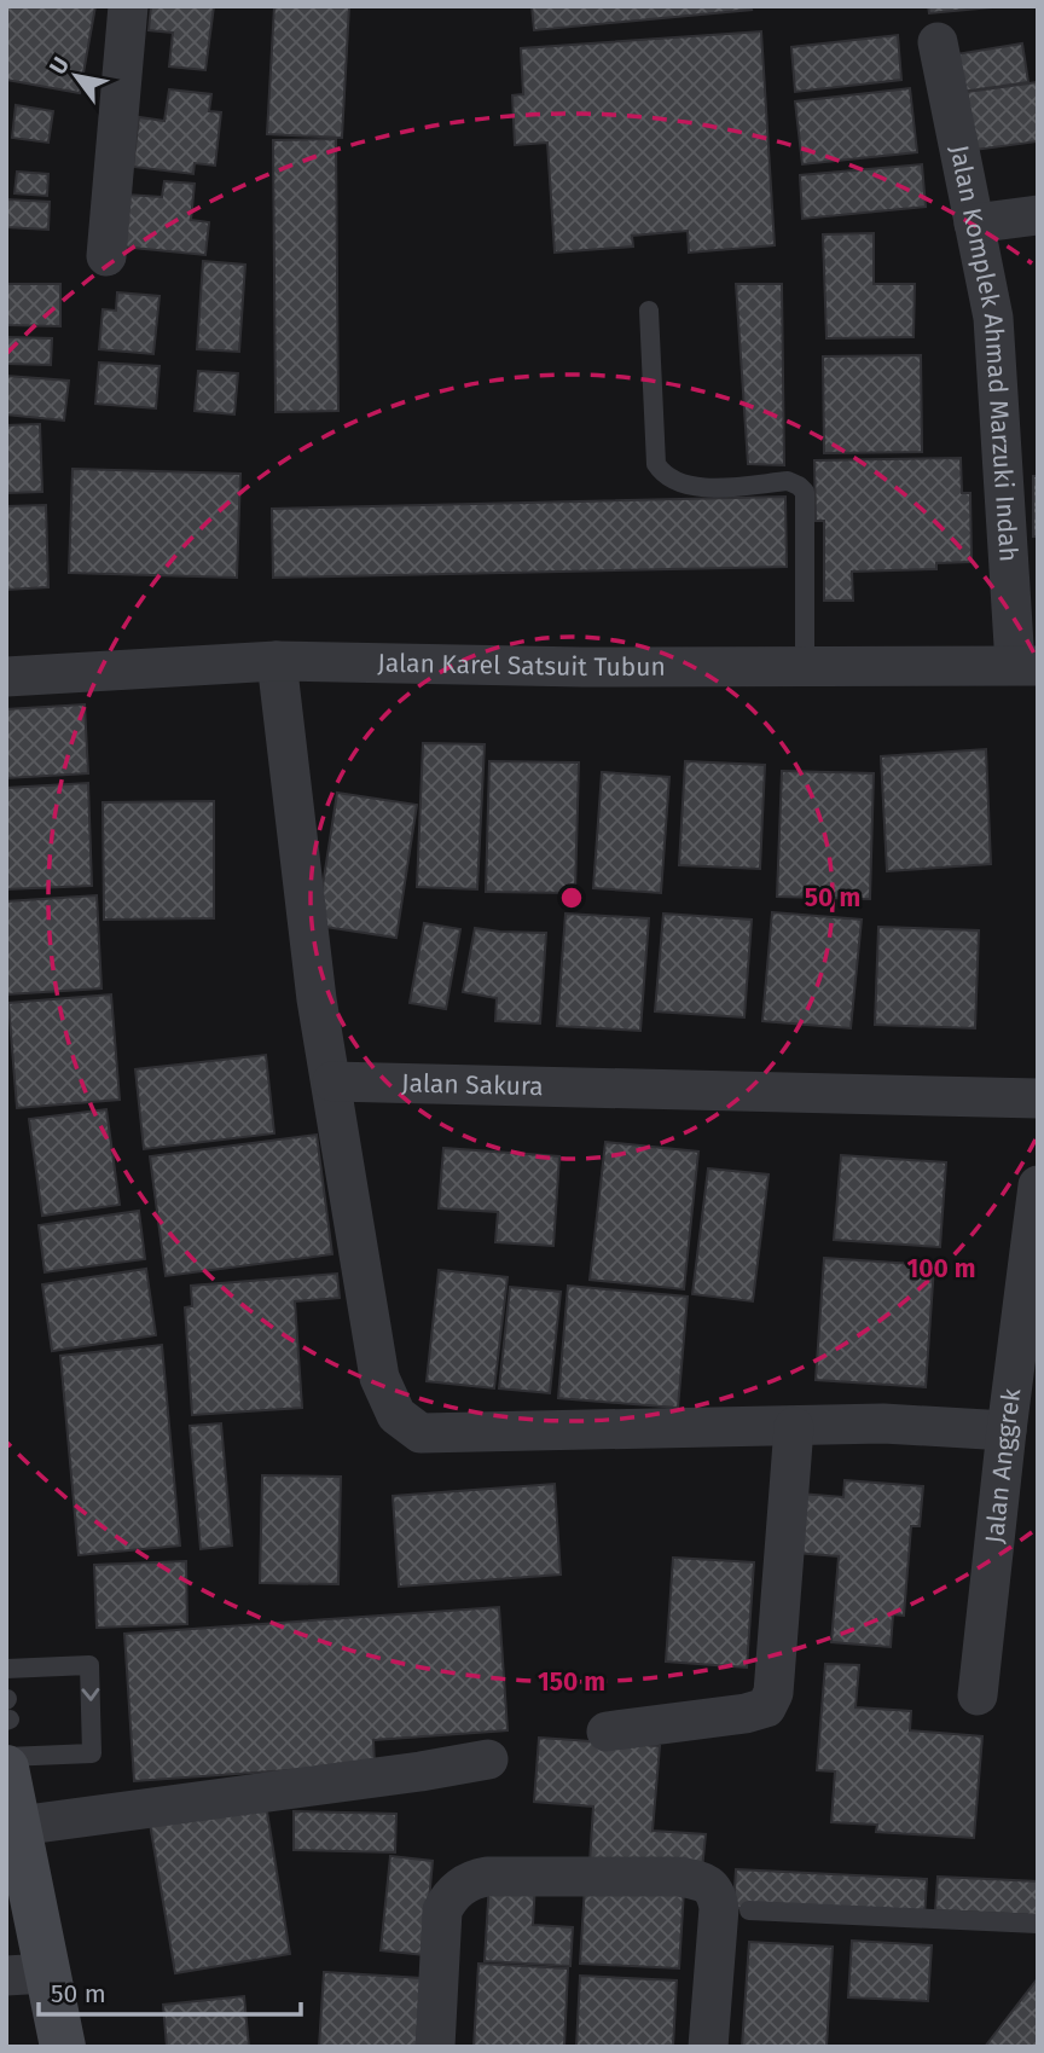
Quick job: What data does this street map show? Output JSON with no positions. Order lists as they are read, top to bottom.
{
  "streets": {
    "street": [
      "Jalan Komplek Ahmad Marzuki Indah",
      "Jalan Karel Satsuit Tubun",
      "Jalan Sakura",
      "Jalan Anggrek"
    ]
  },
  "crossings": [
    ["Jalan Komplek Ahmad Marzuki Indah", "Jalan Karel Satsuit Tubun"]
  ],
  "scale_bar": "50 m",
  "north": "top left",
  "rings": ["50 m", "100 m", "150 m"]
}
